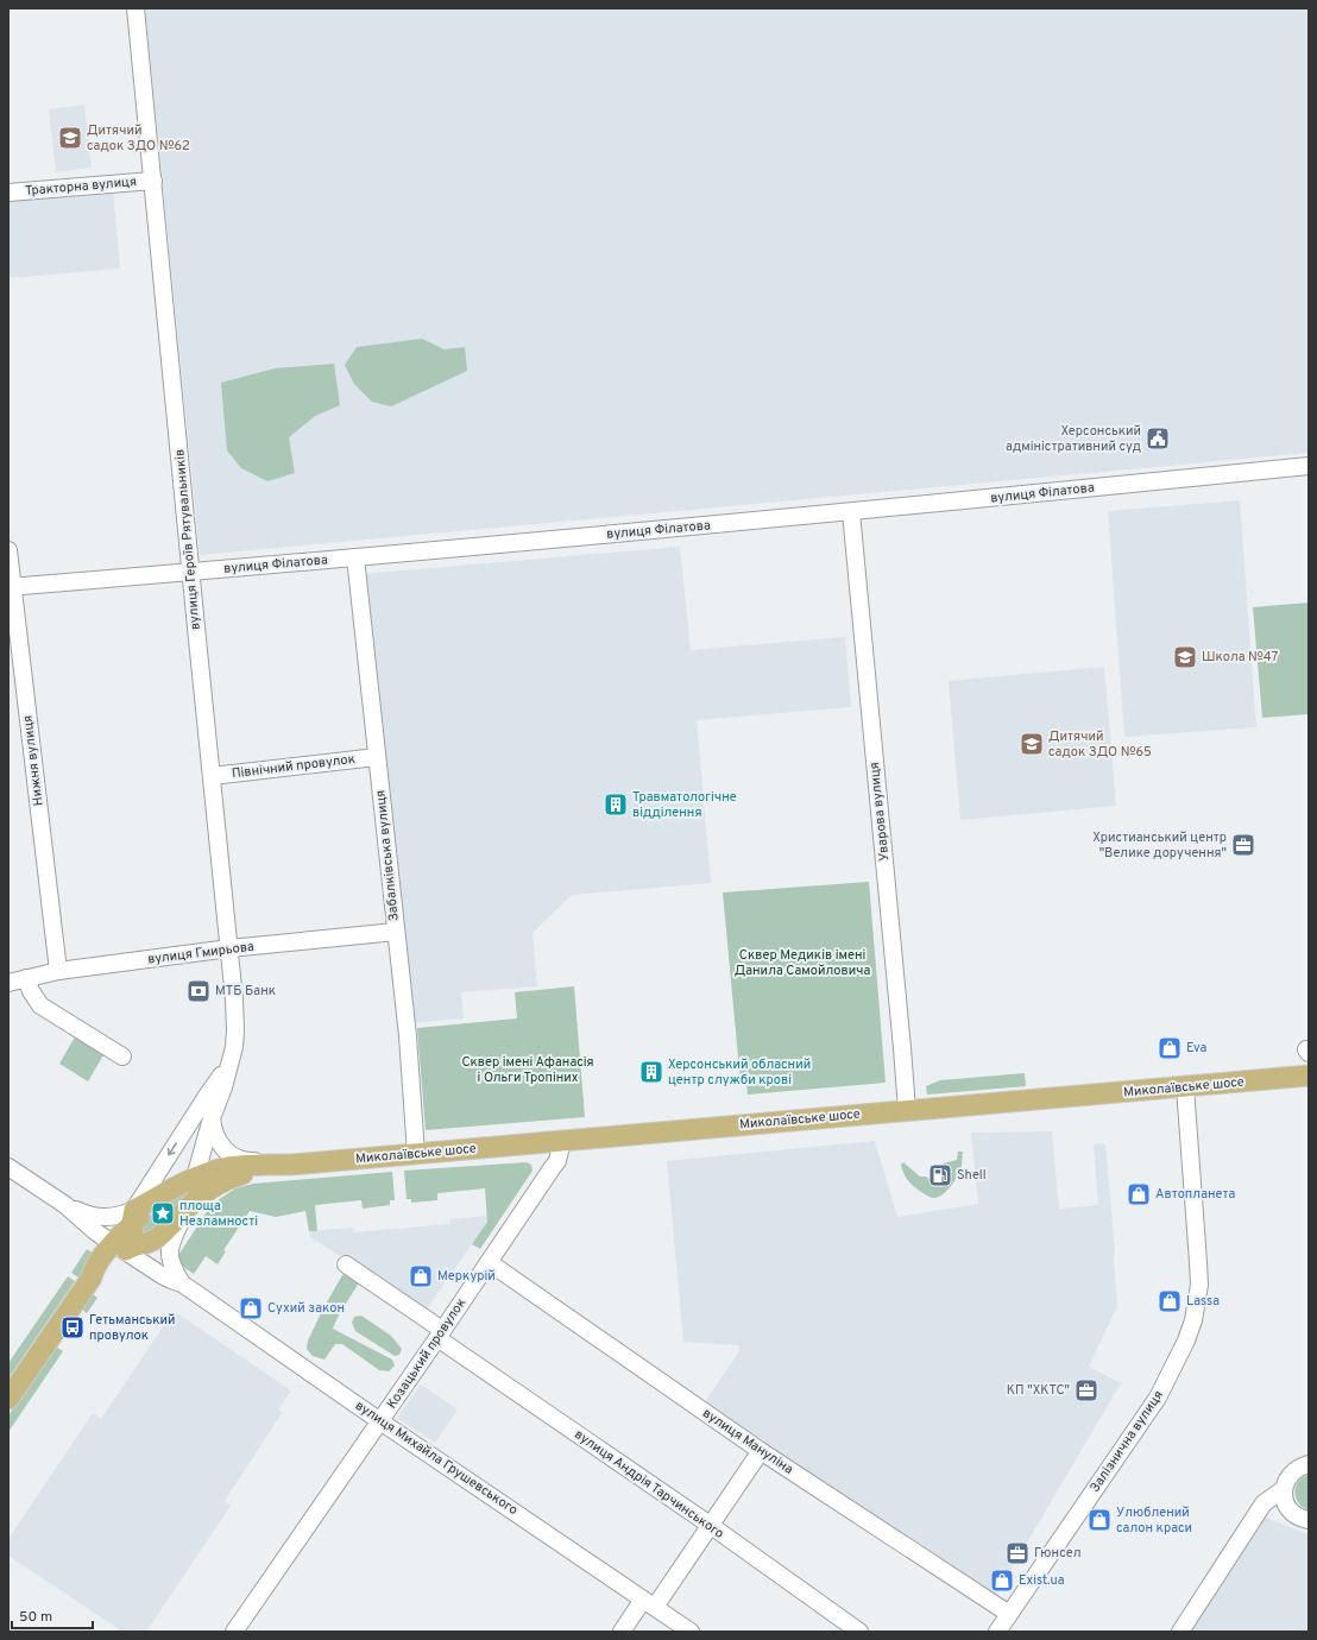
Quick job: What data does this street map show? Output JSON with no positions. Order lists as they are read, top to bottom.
{
  "streets": {
    "main road": ["Миколаївське шосе"],
    "street": [
      "Тракторна вулиця",
      "вулиця Філатова",
      "вулиця Героїв Рятувальників",
      "Нижня вулиця",
      "Північний провулок",
      "Уварова вулиця",
      "Забалківська вулиця",
      "вулиця Гмирьова",
      "Козацький провулок",
      "вулиця Мануліна",
      "Залізнична вулиця",
      "вулиця Михайла Грушевського",
      "вулиця Андрія Тарчинського"
    ]
  },
  "crossings": [
    ["Тракторна вулиця", "вулиця Героїв Рятувальників"],
    ["вулиця Філатова", "вулиця Героїв Рятувальників"],
    ["вулиця Філатова", "Нижня вулиця"],
    ["вулиця Філатова", "Уварова вулиця"],
    ["вулиця Філатова", "Забалківська вулиця"],
    ["вулиця Героїв Рятувальників", "Північний провулок"],
    ["вулиця Героїв Рятувальників", "вулиця Гмирьова"],
    ["Нижня вулиця", "вулиця Гмирьова"],
    ["Північний провулок", "Забалківська вулиця"],
    ["Уварова вулиця", "Миколаївське шосе"],
    ["Забалківська вулиця", "вулиця Гмирьова"],
    ["Забалківська вулиця", "Миколаївське шосе"],
    ["Миколаївське шосе", "Козацький провулок"],
    ["Миколаївське шосе", "Залізнична вулиця"],
    ["Козацький провулок", "вулиця Мануліна"],
    ["Козацький провулок", "вулиця Михайла Грушевського"],
    ["Козацький провулок", "вулиця Андрія Тарчинського"],
    ["вулиця Мануліна", "Залізнична вулиця"]
  ],
  "parks": ["Сквер Медиків імені Данила Самойловича", "Сквер імені Афанасія і Ольги Тропіних"],
  "places": {
    "school or university": ["Дитячий садок ЗДО №62", "Школа №47", "Дитячий садок ЗДО №65"],
    "public building": ["Херсонський адміністративний суд"],
    "building": ["Травматологічне відділення", "Херсонський обласний центр служби крові"],
    "office": ["Христианський центр \"Велике доручення\"", "КП \"ХКТС\"", "Гюнсел"],
    "bank": ["МТБ Банк"],
    "shop": [
      "Eva",
      "Автопланета",
      "Меркурій",
      "Lassa",
      "Сухий закон",
      "Улюблений салон краси",
      "Exist.ua"
    ],
    "fuel station": ["Shell"],
    "place": ["площа Незламності"],
    "bus stop": ["Гетьманський провулок"]
  },
  "scale_bar": "50 m"
}
